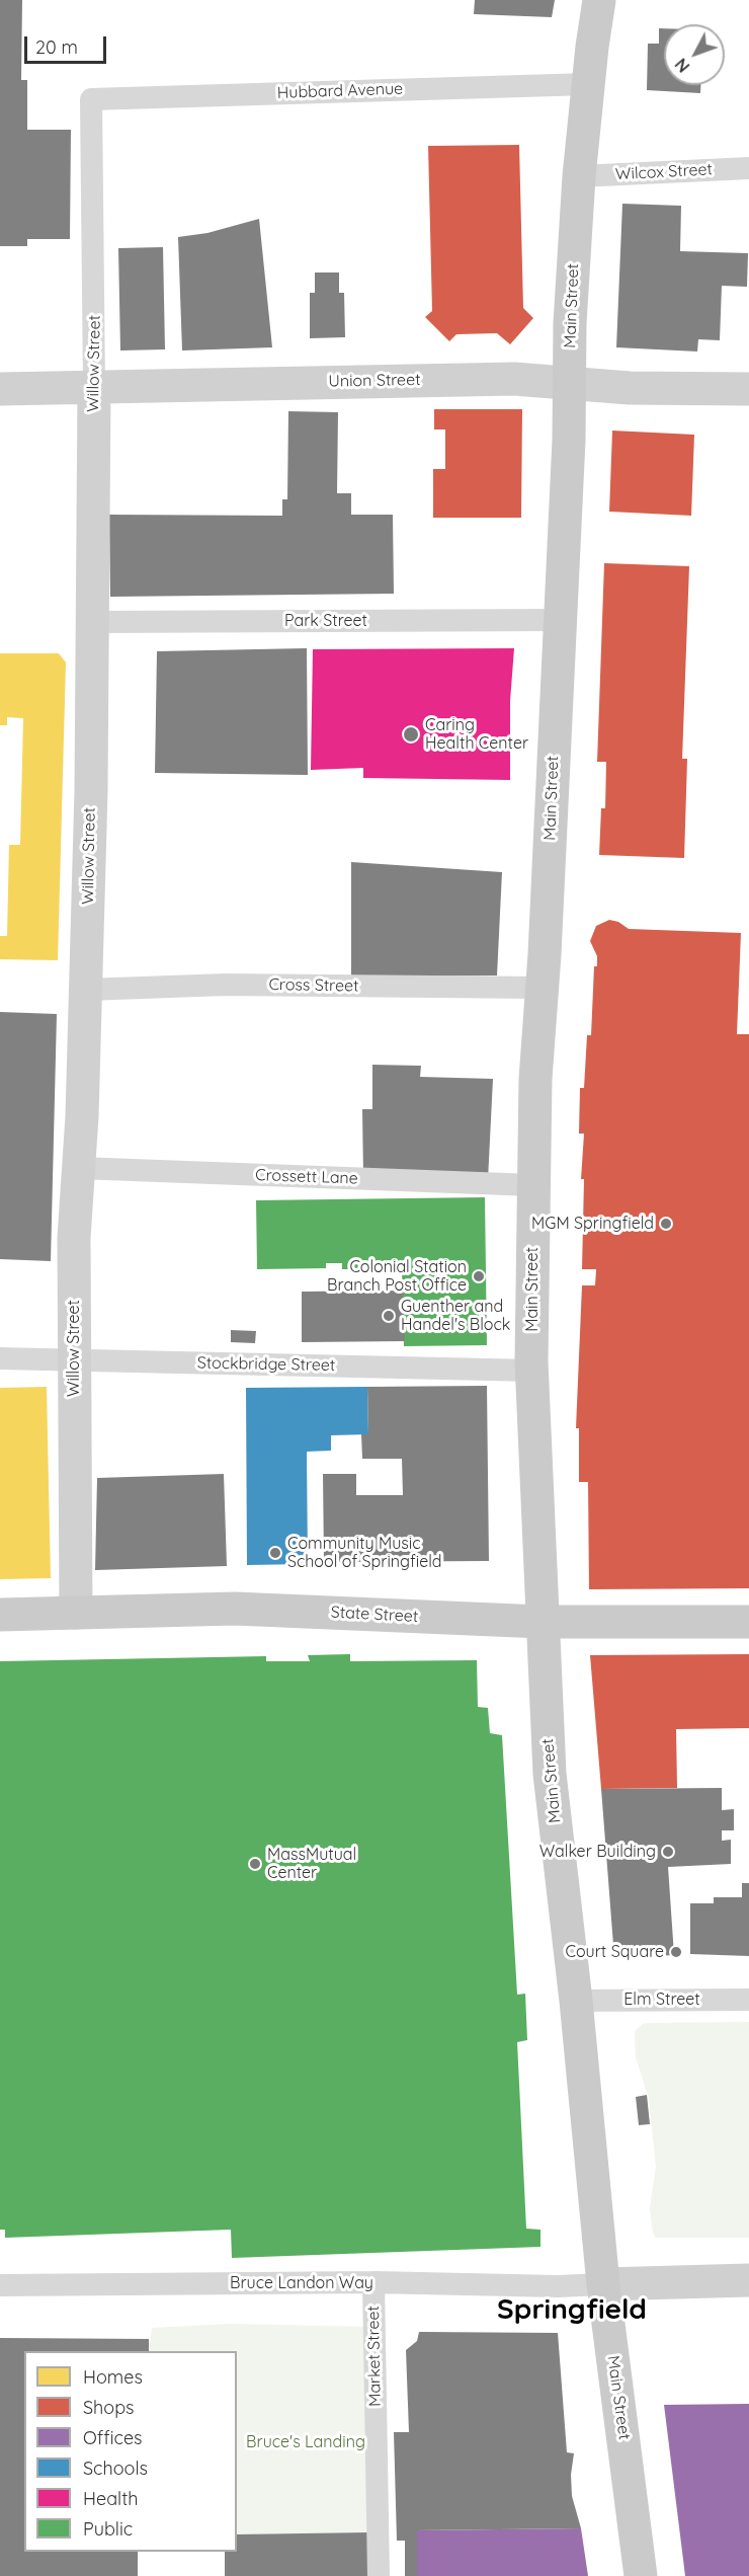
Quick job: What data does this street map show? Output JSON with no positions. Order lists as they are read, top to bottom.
{
  "streets": {
    "main road": ["Main Street", "State Street"],
    "street": [
      "Hubbard Avenue",
      "Wilcox Street",
      "Willow Street",
      "Union Street",
      "Park Street",
      "Cross Street",
      "Crossett Lane",
      "Stockbridge Street",
      "Elm Street",
      "Bruce Landon Way",
      "Market Street"
    ]
  },
  "crossings": [
    ["Hubbard Avenue", "Main Street"],
    ["Hubbard Avenue", "Willow Street"],
    ["Wilcox Street", "Main Street"],
    ["Main Street", "Union Street"],
    ["Main Street", "Park Street"],
    ["Main Street", "Cross Street"],
    ["Main Street", "Crossett Lane"],
    ["Main Street", "Stockbridge Street"],
    ["Main Street", "State Street"],
    ["Main Street", "Elm Street"],
    ["Main Street", "Bruce Landon Way"],
    ["Willow Street", "Union Street"],
    ["Willow Street", "Park Street"],
    ["Willow Street", "Cross Street"],
    ["Willow Street", "Crossett Lane"],
    ["Willow Street", "Stockbridge Street"],
    ["Willow Street", "State Street"],
    ["Bruce Landon Way", "Market Street"]
  ],
  "districts": ["Springfield"],
  "parks": ["Bruce's Landing"],
  "places": [
    "Caring Health Center",
    "MGM Springfield",
    "Colonial Station Branch Post Office",
    "Guenther and Handel's Block",
    "Community Music School of Springfield",
    "Walker Building",
    "MassMutual Center",
    "Court Square"
  ],
  "legend": [
    "Homes",
    "Shops",
    "Offices",
    "Schools",
    "Health",
    "Public"
  ],
  "scale_bar": "20 m",
  "north": "bottom left"
}
